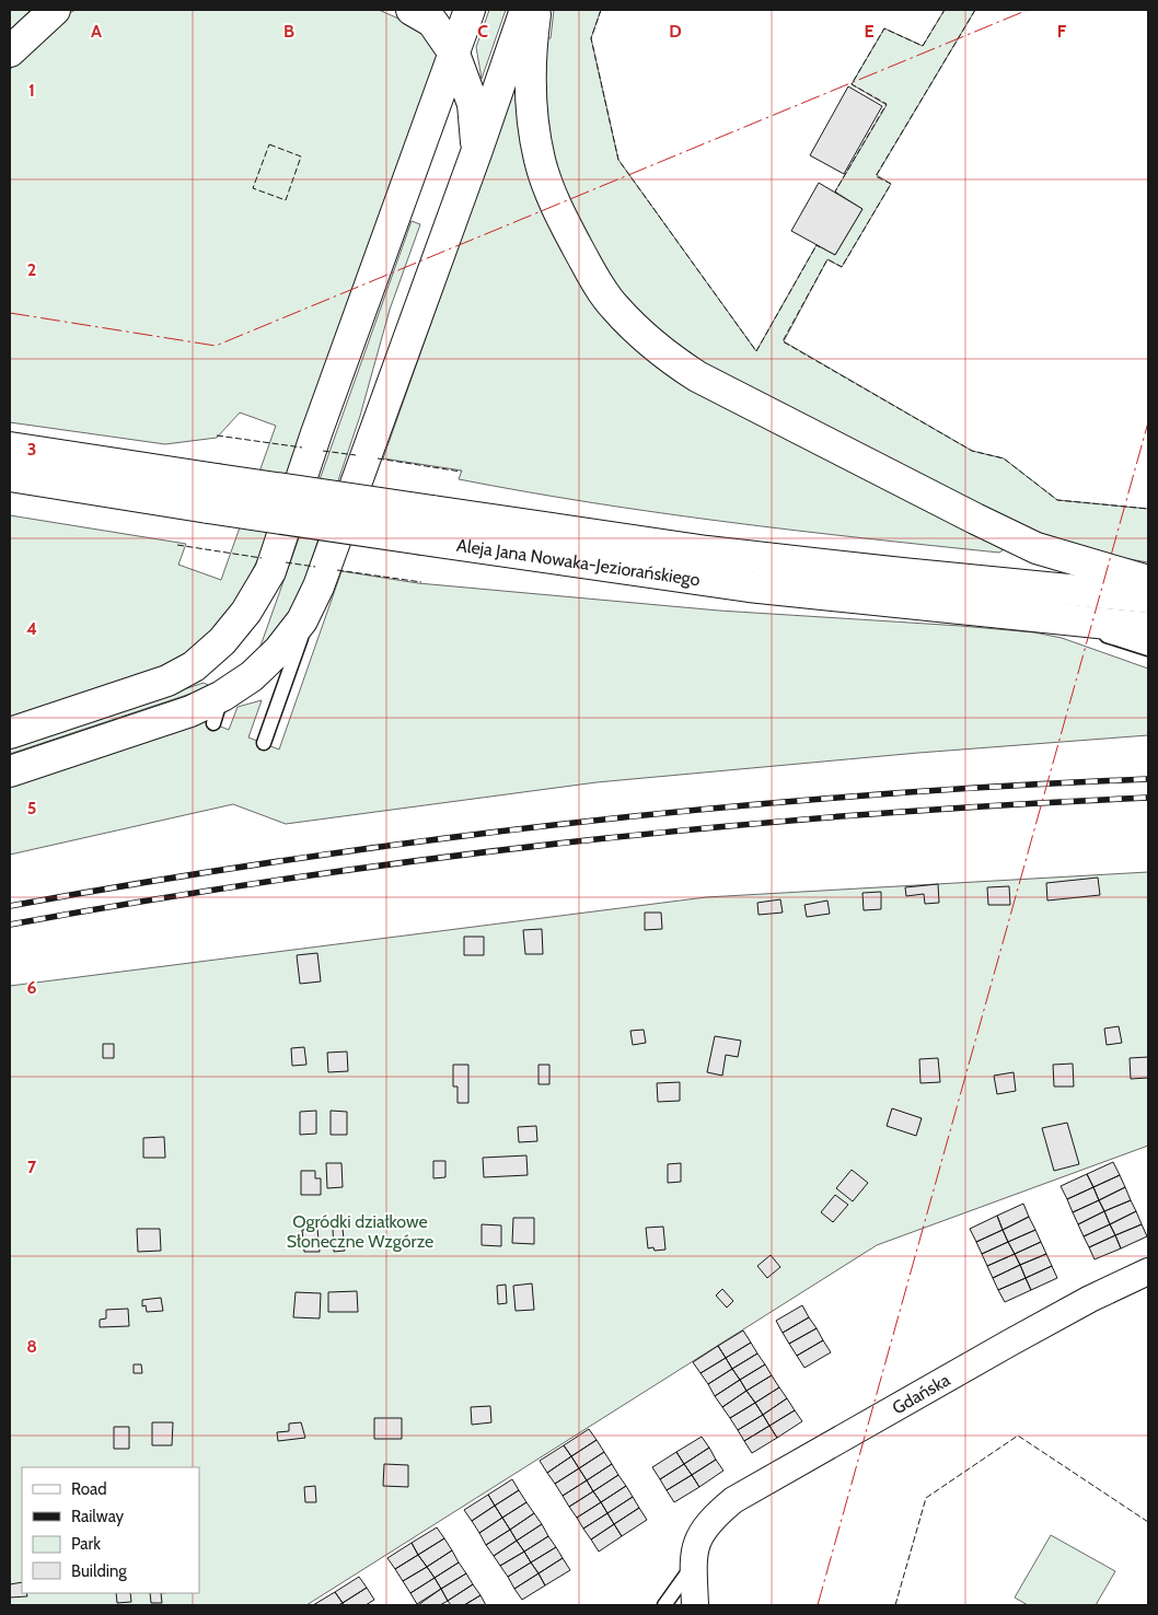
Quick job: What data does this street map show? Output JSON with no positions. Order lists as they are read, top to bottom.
{
  "streets": {
    "main road": ["Aleja Jana Nowaka-Jeziorańskiego"],
    "street": ["Gdańska"]
  },
  "parks": ["Ogródki działkowe Słoneczne Wzgórze"],
  "legend": [
    "Road",
    "Railway",
    "Park",
    "Building"
  ],
  "grid": {
    "columns": [
      "A",
      "B",
      "C",
      "D",
      "E",
      "F"
    ],
    "rows": [
      "1",
      "2",
      "3",
      "4",
      "5",
      "6",
      "7",
      "8"
    ]
  }
}
